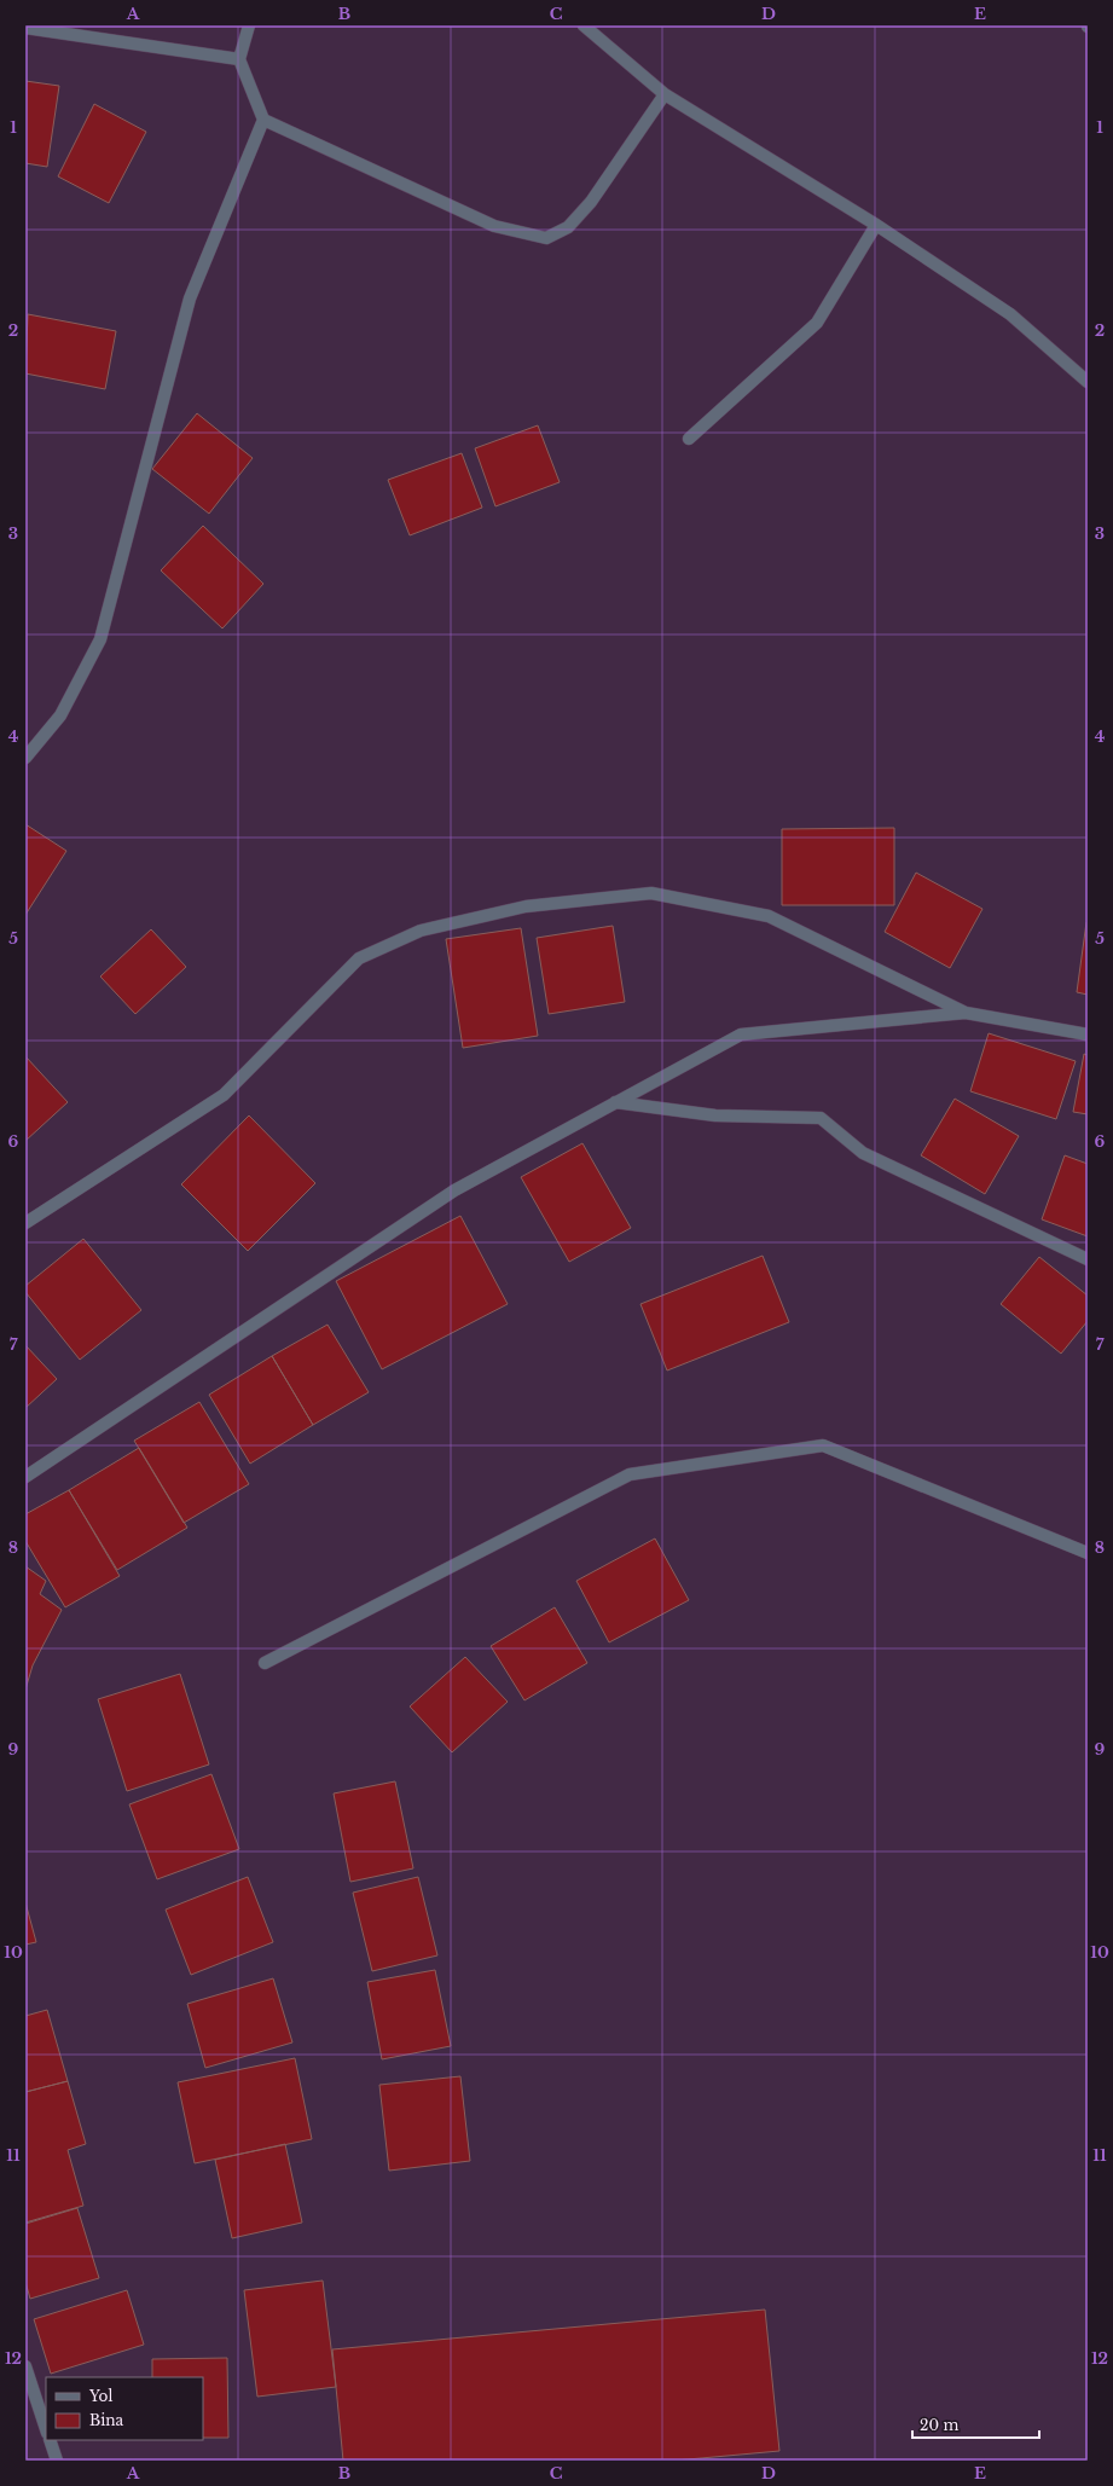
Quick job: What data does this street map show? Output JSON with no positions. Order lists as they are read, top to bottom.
{
  "legend": ["Yol", "Bina"],
  "scale_bar": "20 m",
  "grid": {
    "columns": [
      "A",
      "B",
      "C",
      "D",
      "E"
    ],
    "rows": [
      "1",
      "2",
      "3",
      "4",
      "5",
      "6",
      "7",
      "8",
      "9",
      "10",
      "11",
      "12"
    ]
  }
}
